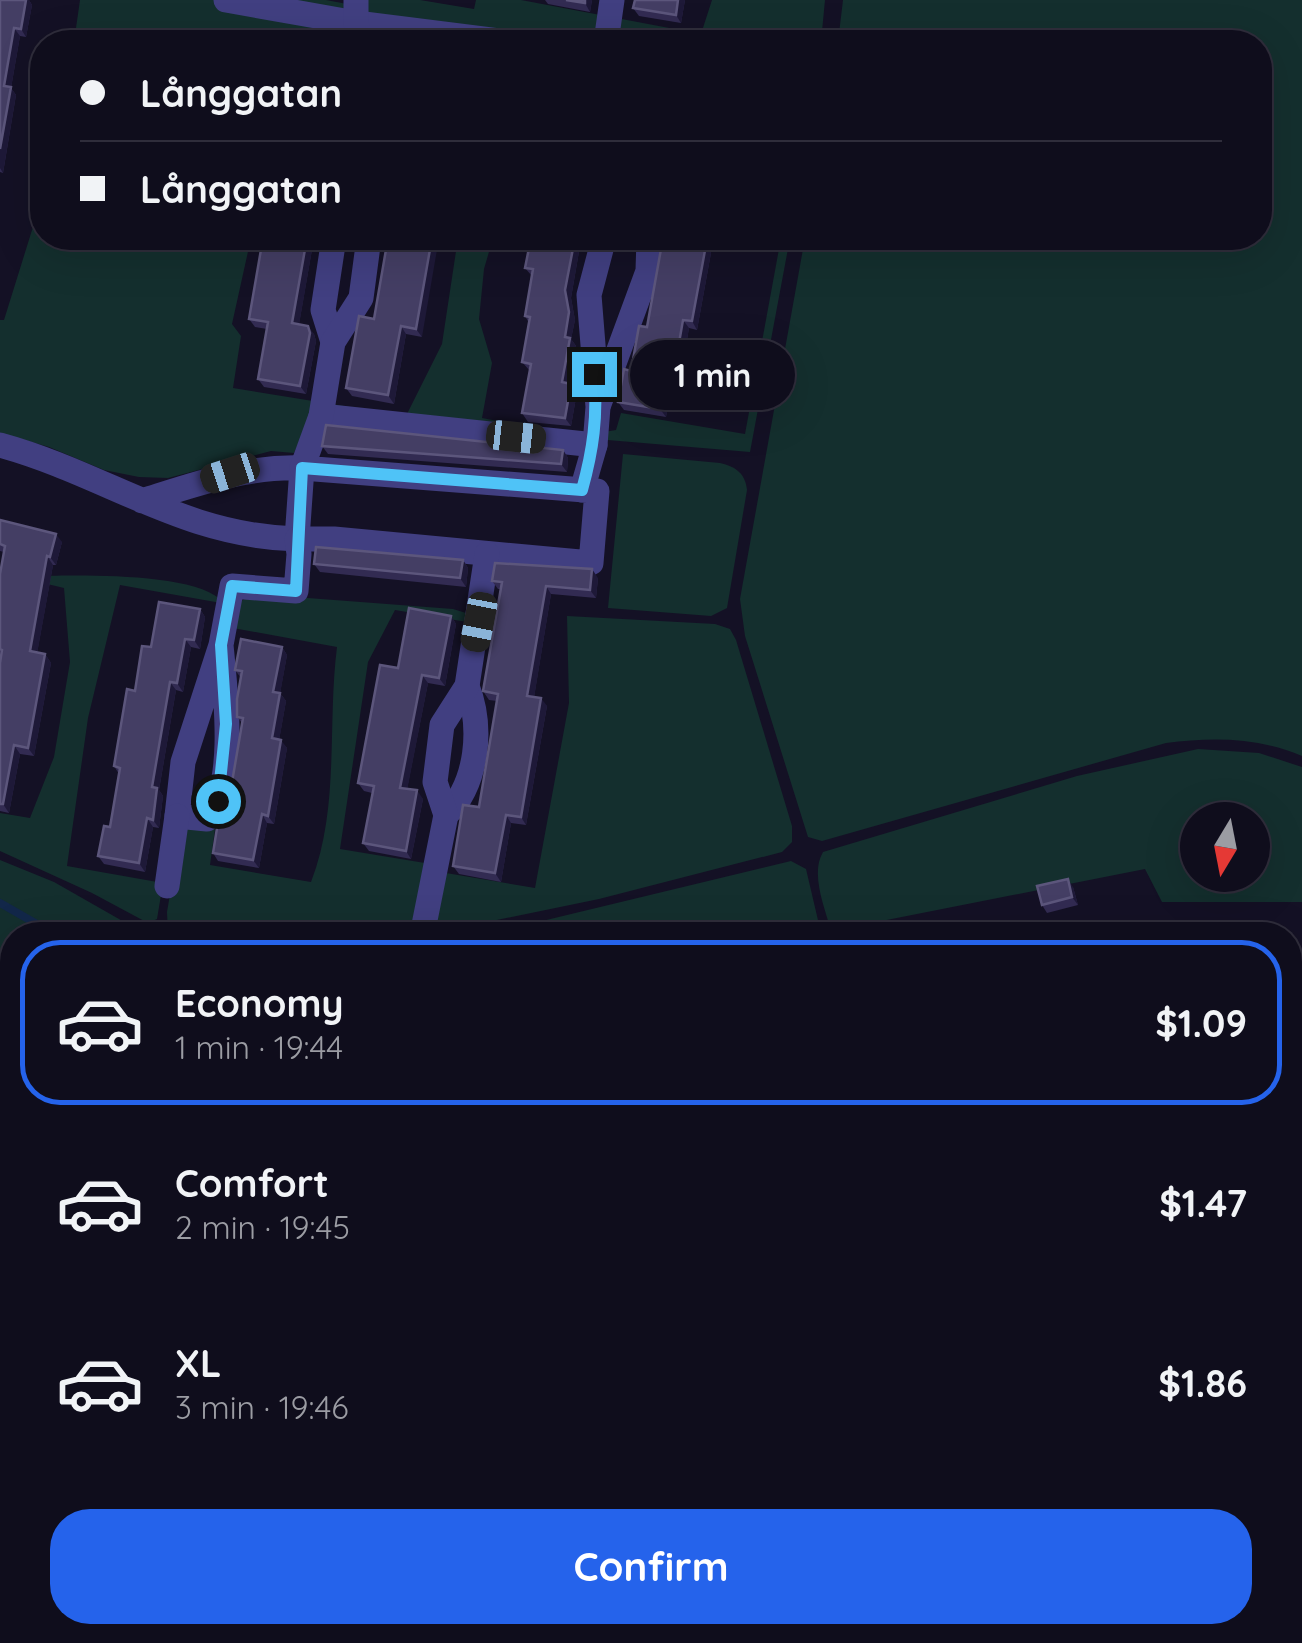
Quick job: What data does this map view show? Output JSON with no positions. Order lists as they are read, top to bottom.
{
  "north": "bottom",
  "page": {
    "banner": ["Långgatan", "Långgatan"],
    "bubble": "1 min",
    "list": [
      {
        "name": "Economy",
        "note": "1 min · 19:44",
        "value": "$1.09"
      },
      {
        "name": "Comfort",
        "note": "2 min · 19:45",
        "value": "$1.47"
      },
      {
        "name": "XL",
        "note": "3 min · 19:46",
        "value": "$1.86"
      }
    ],
    "buttons": "Confirm"
  }
}
